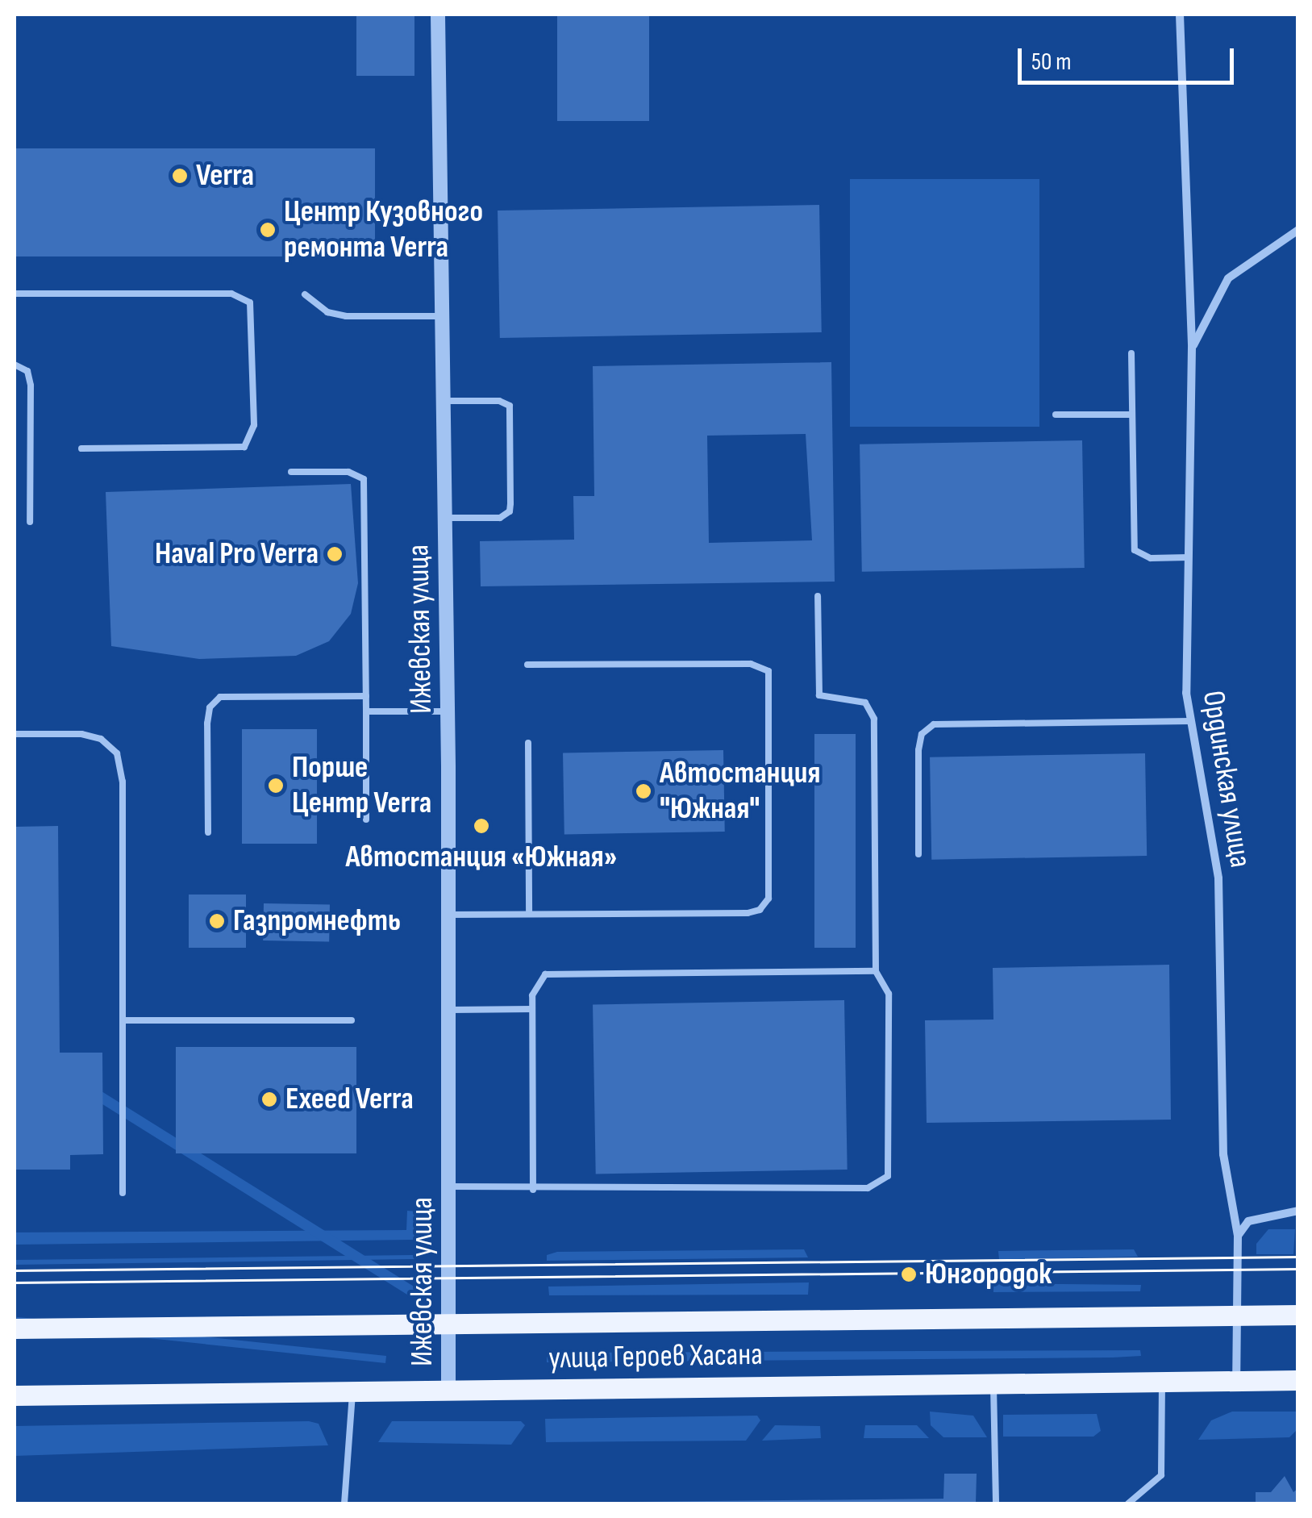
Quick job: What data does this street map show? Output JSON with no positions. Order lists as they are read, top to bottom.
{
  "streets": {
    "main road": ["улица Героев Хасана"],
    "street": ["Ижевская улица", "Ординская улица"]
  },
  "crossings": [
    ["Ижевская улица", "улица Героев Хасана"],
    ["Ординская улица", "улица Героев Хасана"]
  ],
  "places": [
    "Verra",
    "Центр Кузовного ремонта Verra",
    "Haval Pro Verra",
    "Порше Центр Verra",
    "Автостанция \"Южная\"",
    "Автостанция «Южная»",
    "Газпромнефть",
    "Exeed Verra",
    "Юнгородок"
  ],
  "scale_bar": "50 m"
}
